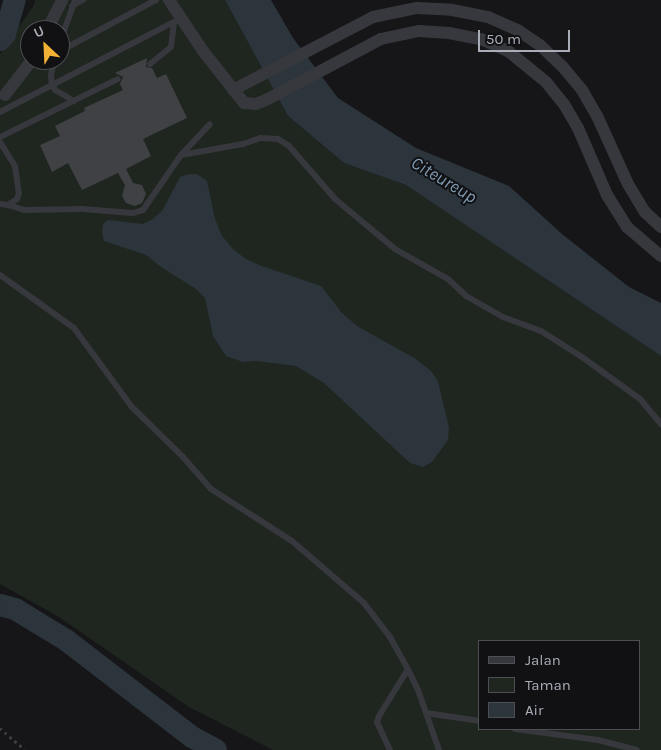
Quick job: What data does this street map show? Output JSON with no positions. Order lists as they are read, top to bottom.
{
  "water": ["Citeureup"],
  "legend": ["Jalan", "Taman", "Air"],
  "scale_bar": "50 m",
  "north": "top left"
}
